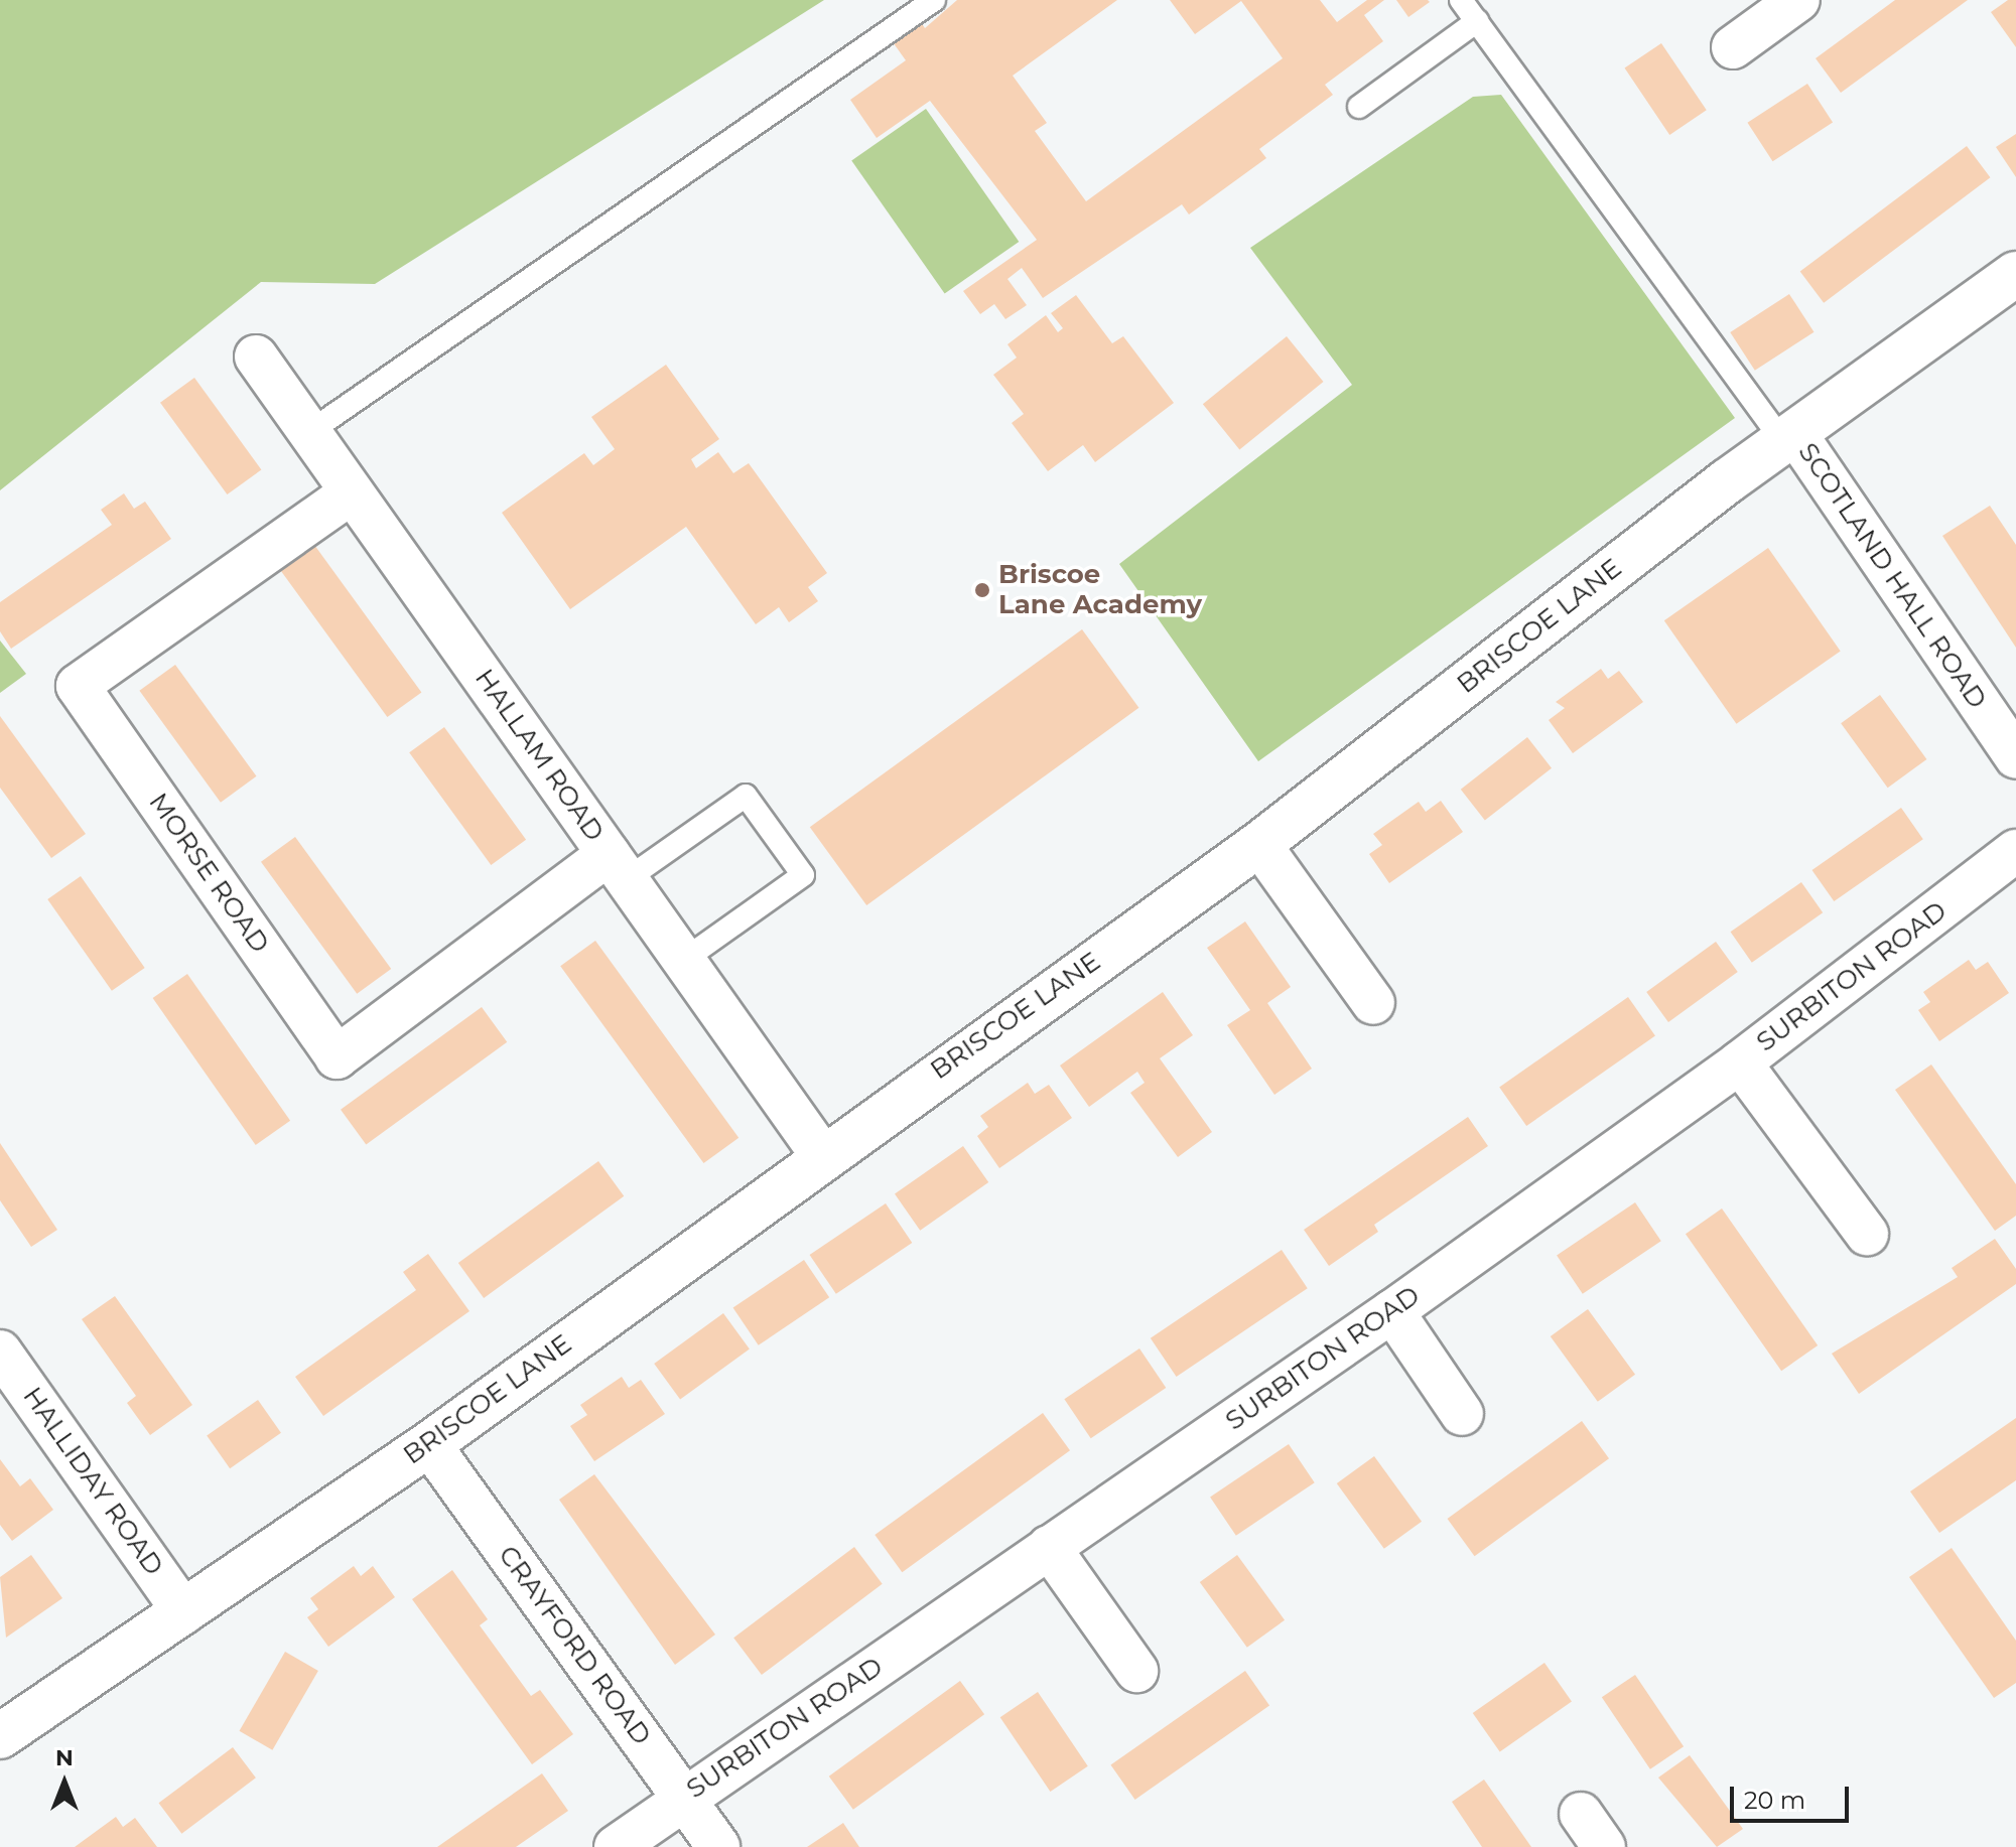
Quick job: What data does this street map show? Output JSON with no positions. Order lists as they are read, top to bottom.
{
  "streets": {
    "street": [
      "SCOTLAND HALL ROAD",
      "BRISCOE LANE",
      "HALLAM ROAD",
      "MORSE ROAD",
      "SURBITON ROAD",
      "HALLIDAY ROAD",
      "CRAYFORD ROAD"
    ]
  },
  "crossings": [
    ["SCOTLAND HALL ROAD", "BRISCOE LANE"],
    ["BRISCOE LANE", "HALLAM ROAD"],
    ["BRISCOE LANE", "HALLIDAY ROAD"],
    ["BRISCOE LANE", "CRAYFORD ROAD"],
    ["HALLAM ROAD", "MORSE ROAD"],
    ["SURBITON ROAD", "CRAYFORD ROAD"]
  ],
  "places": ["Briscoe Lane Academy"],
  "scale_bar": "20 m",
  "north": "top"
}
